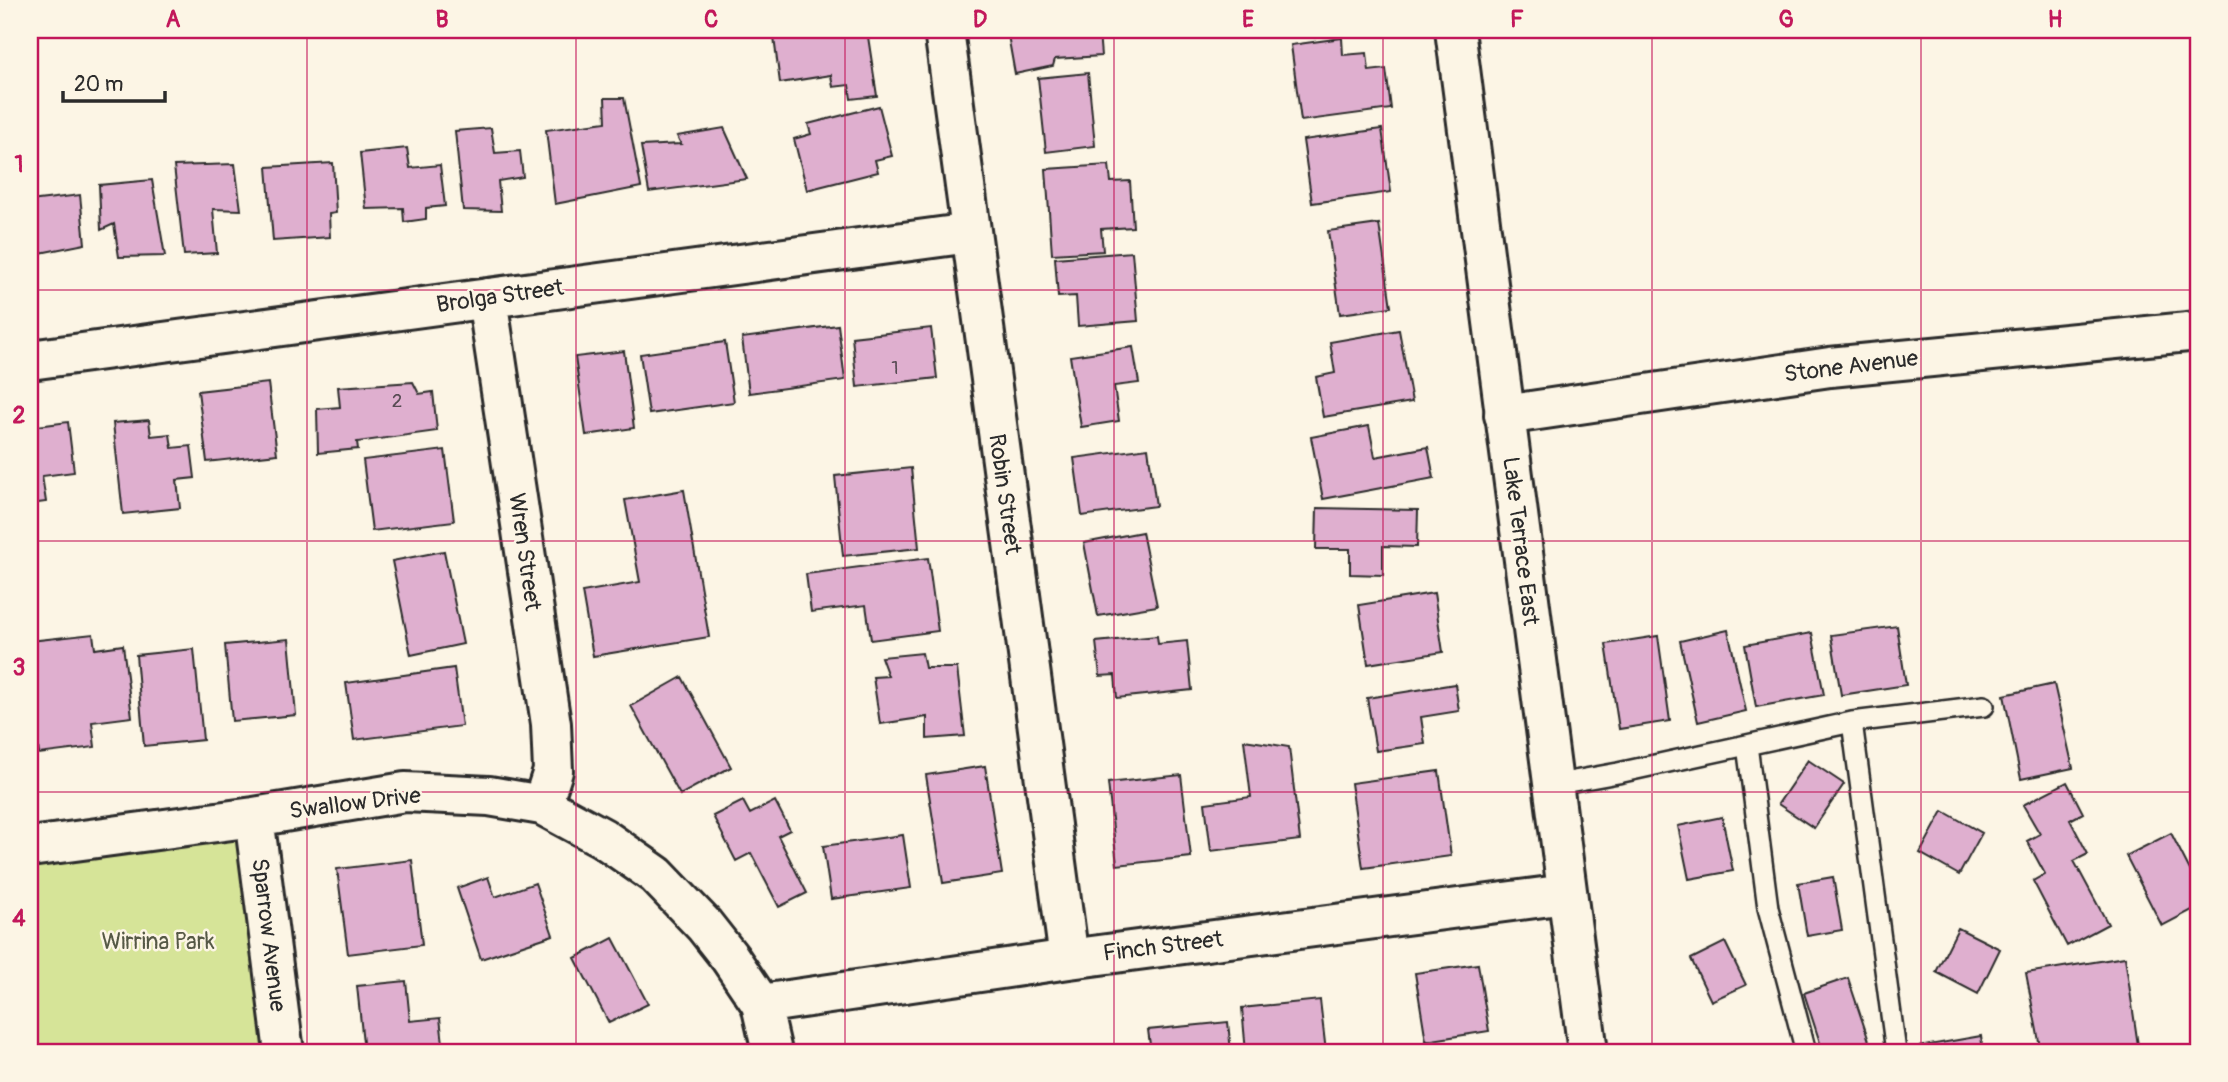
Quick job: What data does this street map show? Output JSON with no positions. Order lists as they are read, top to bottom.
{
  "streets": {
    "street": [
      "Brolga Street",
      "Stone Avenue",
      "Robin Street",
      "Lake Terrace East",
      "Wren Street",
      "Swallow Drive",
      "Sparrow Avenue",
      "Finch Street"
    ]
  },
  "crossings": [
    ["Brolga Street", "Robin Street"],
    ["Brolga Street", "Wren Street"],
    ["Stone Avenue", "Lake Terrace East"],
    ["Robin Street", "Finch Street"],
    ["Lake Terrace East", "Finch Street"],
    ["Wren Street", "Swallow Drive"],
    ["Swallow Drive", "Sparrow Avenue"],
    ["Swallow Drive", "Finch Street"]
  ],
  "parks": ["Wirrina Park"],
  "house_numbers": ["1", "2"],
  "scale_bar": "20 m",
  "grid": {
    "columns": [
      "A",
      "B",
      "C",
      "D",
      "E",
      "F",
      "G",
      "H"
    ],
    "rows": [
      "1",
      "2",
      "3",
      "4"
    ]
  }
}
